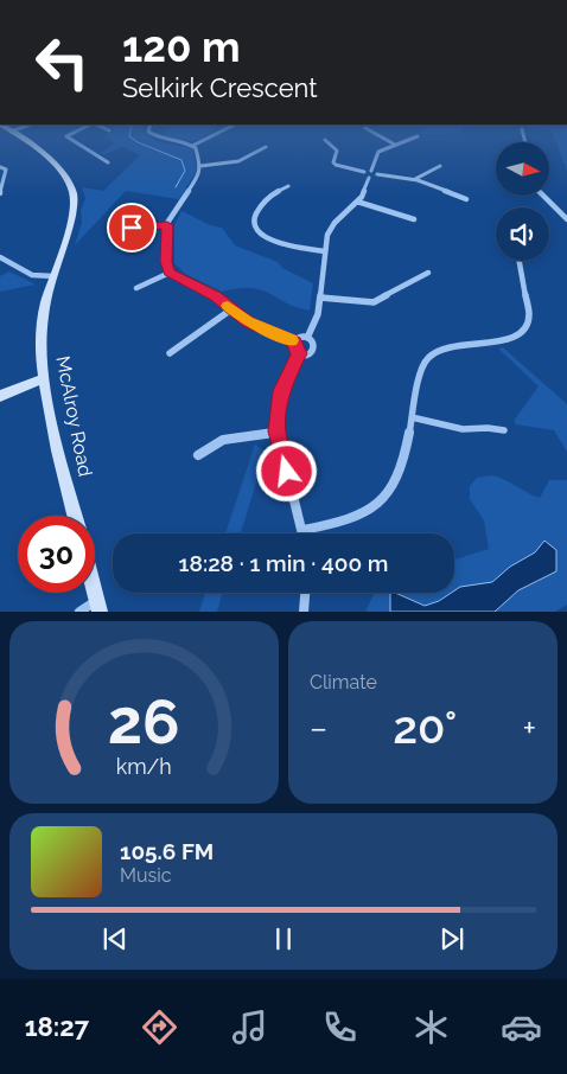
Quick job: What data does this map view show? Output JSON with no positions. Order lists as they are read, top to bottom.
{
  "streets": {
    "street": ["McAlroy Road"]
  },
  "north": "right",
  "page": {
    "turn": ["120 m", "Selkirk Crescent"],
    "limit": "30",
    "trip": "18:28 · 1 min · 400 m",
    "tile": "Climate",
    "heat": ["−", "20°", "+"],
    "song": ["105.6 FM", "Music"],
    "tabs": "18:27",
    "gauge": ["26", "km/h"]
  }
}
